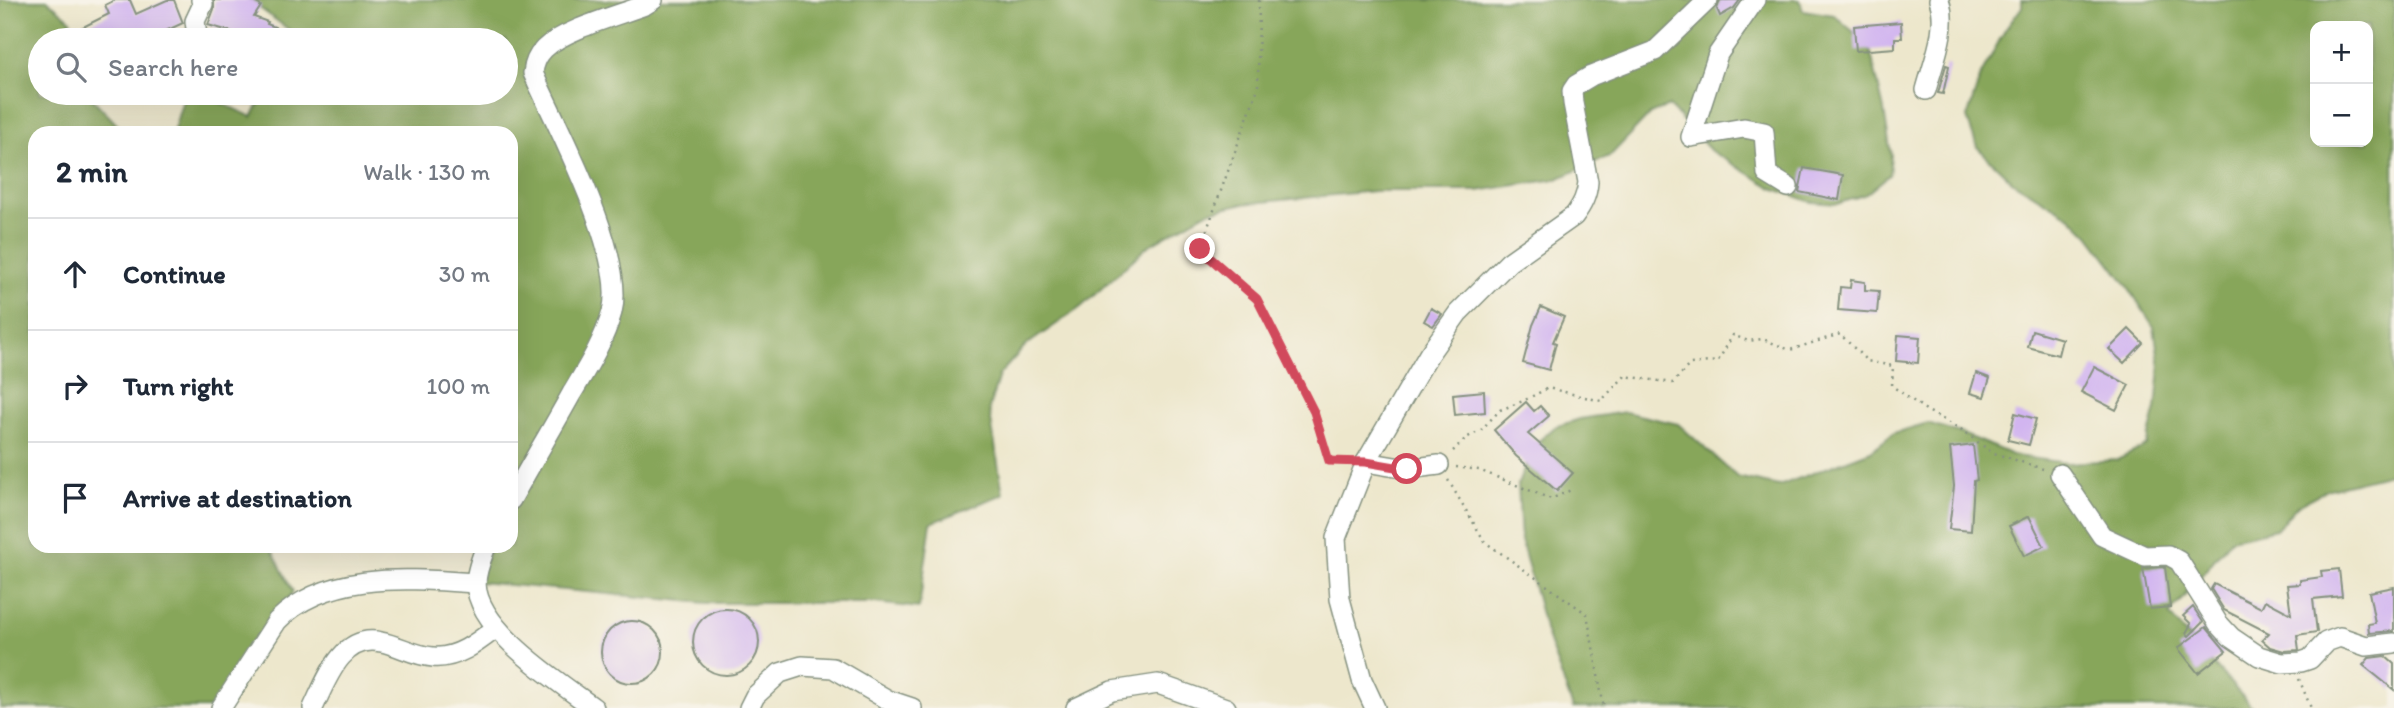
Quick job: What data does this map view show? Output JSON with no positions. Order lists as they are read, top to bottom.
{
  "page": {
    "map_buttons": ["+", "−"],
    "search": "Search here",
    "heading": ["2 min", "Walk · 130 m"],
    "list": [
      ["Continue", "30 m"],
      ["Turn right", "100 m"],
      "Arrive at destination"
    ]
  }
}
